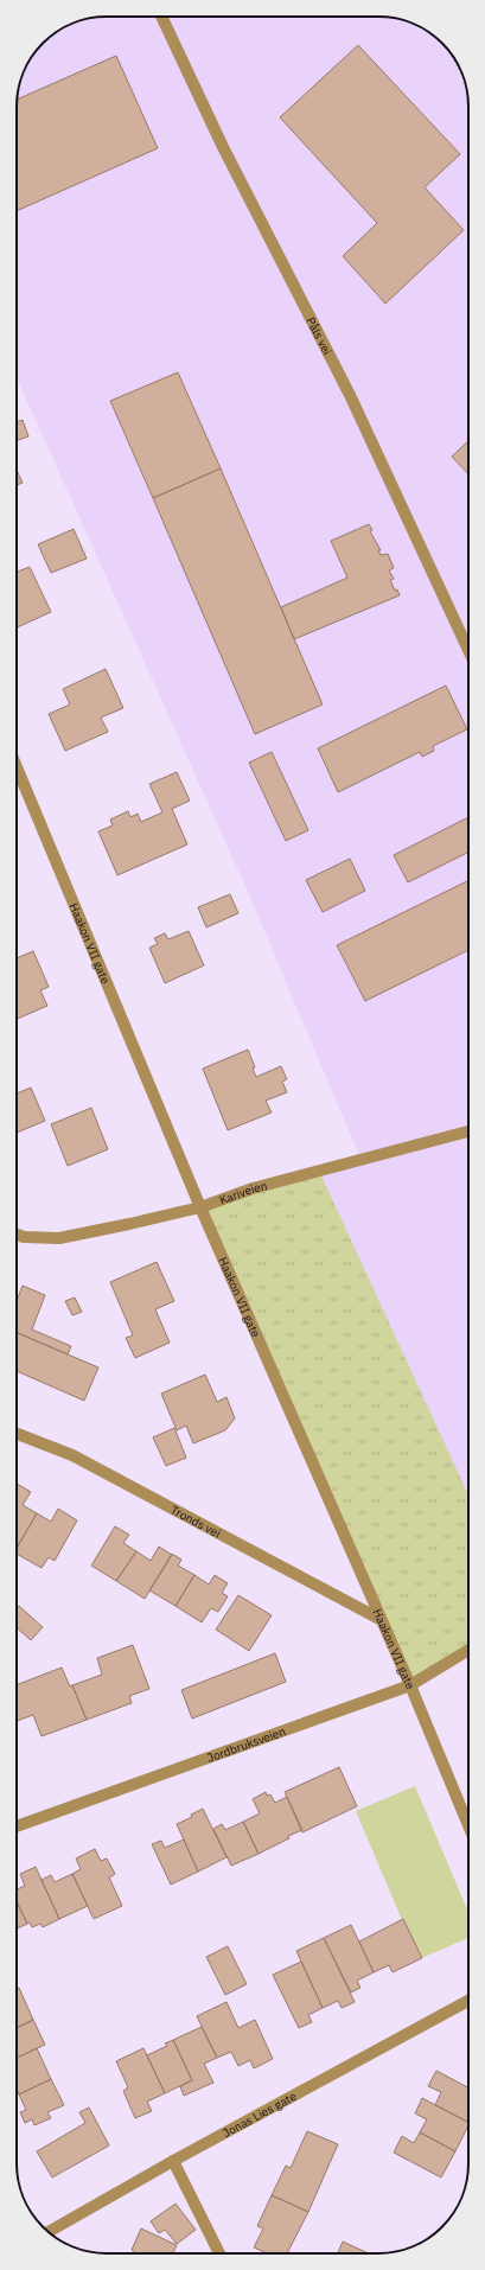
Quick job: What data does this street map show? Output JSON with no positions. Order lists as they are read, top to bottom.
{
  "streets": {
    "street": [
      "Påls vei",
      "Haakon VII gate",
      "Kariveien",
      "Tronds vei",
      "Jordbruksveien",
      "Jonas Lies gate"
    ]
  },
  "crossings": [
    ["Haakon VII gate", "Kariveien"],
    ["Haakon VII gate", "Tronds vei"],
    ["Haakon VII gate", "Jordbruksveien"]
  ]
}
